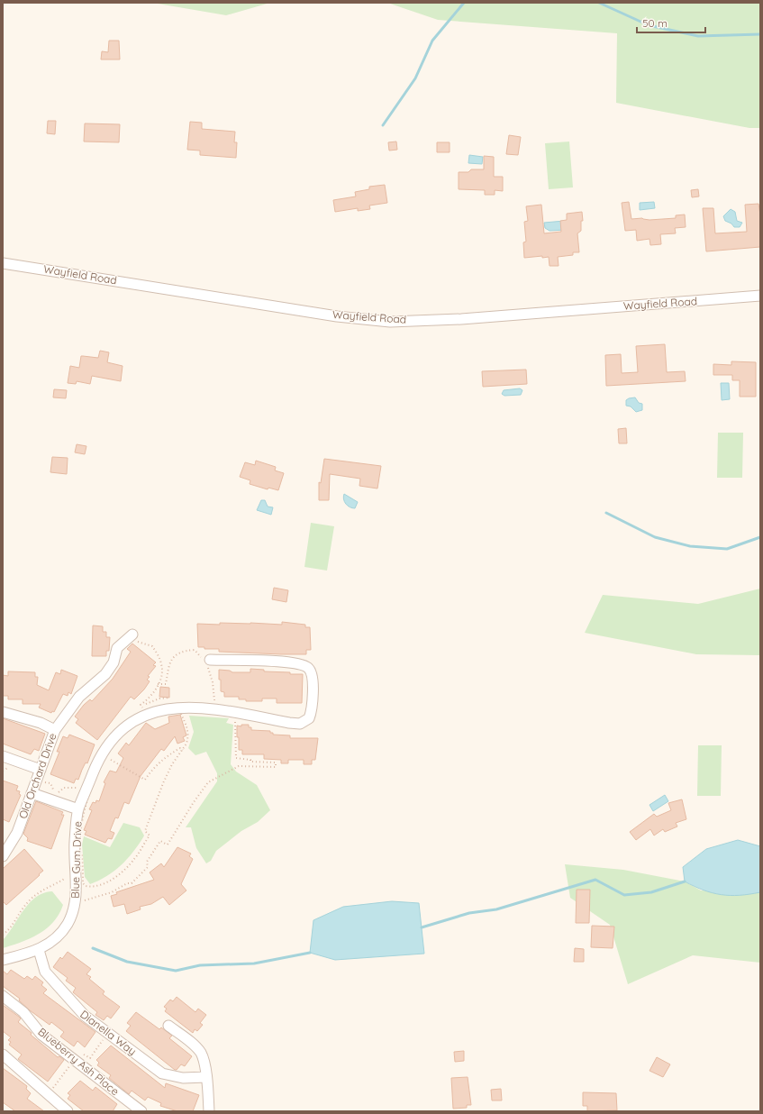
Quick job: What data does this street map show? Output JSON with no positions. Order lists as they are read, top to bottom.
{
  "streets": {
    "street": [
      "Wayfield Road",
      "Old Orchard Drive",
      "Blue Gum Drive",
      "Dianella Way",
      "Blueberry Ash Place"
    ]
  },
  "crossings": [
    ["Blue Gum Drive", "Dianella Way"]
  ],
  "scale_bar": "50 m"
}
